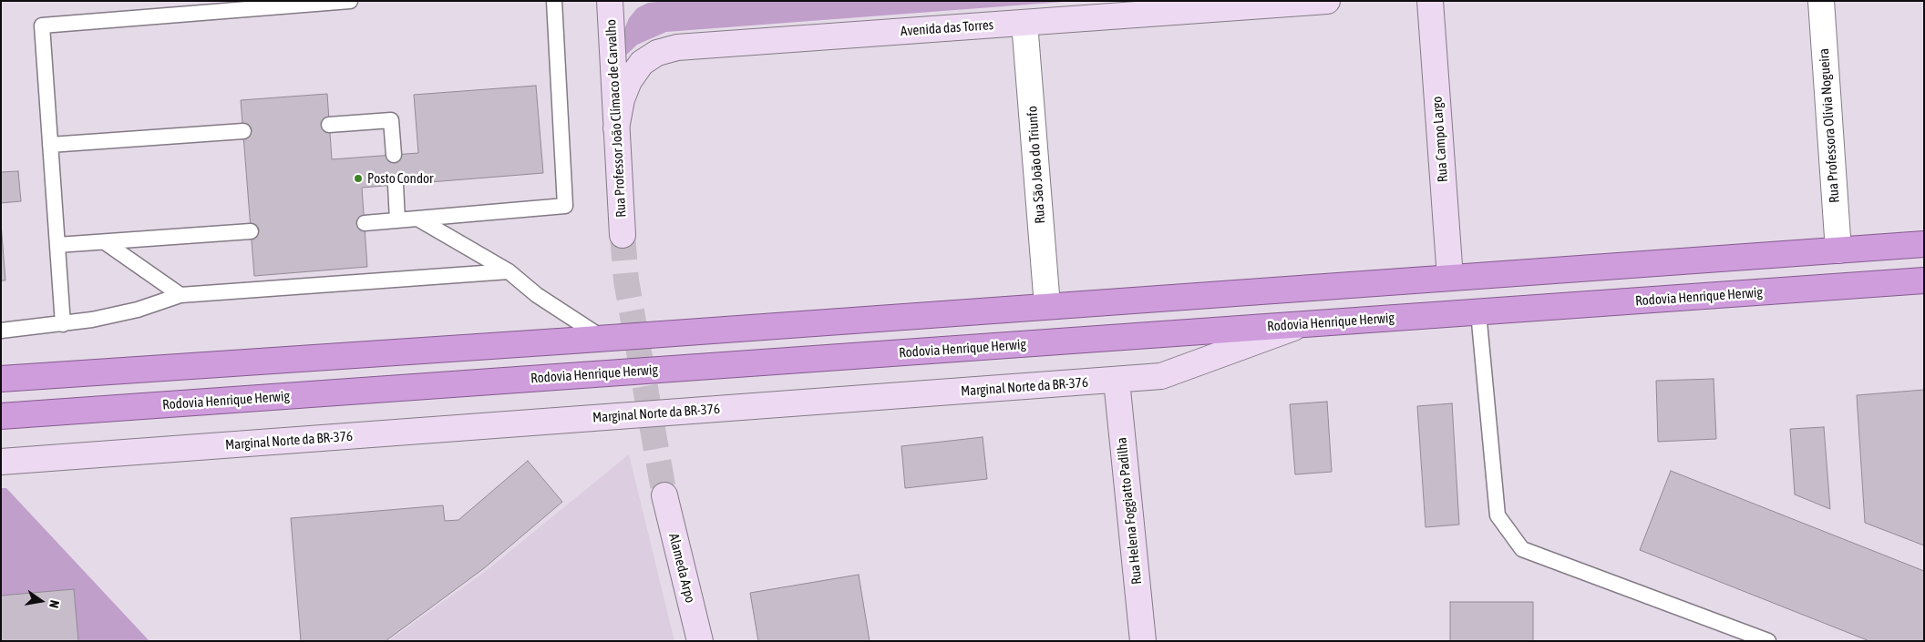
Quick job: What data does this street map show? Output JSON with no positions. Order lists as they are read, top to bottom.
{
  "streets": {
    "highway": ["Rodovia Henrique Herwig"],
    "main road": [
      "Avenida das Torres",
      "Rua Professor João Clímaco de Carvalho",
      "Rua Campo Largo",
      "Marginal Norte da BR-376",
      "Rua Helena Foggiatto Padilha",
      "Alameda Arpo"
    ],
    "street": ["Rua Professora Olívia Nogueira", "Rua São João do Triunfo"]
  },
  "crossings": [
    ["Avenida das Torres", "Rua Professor João Clímaco de Carvalho"],
    ["Avenida das Torres", "Rua São João do Triunfo"],
    ["Rodovia Henrique Herwig", "Marginal Norte da BR-376"],
    ["Marginal Norte da BR-376", "Rua Helena Foggiatto Padilha"]
  ],
  "places": ["Posto Condor"],
  "north": "right"
}
